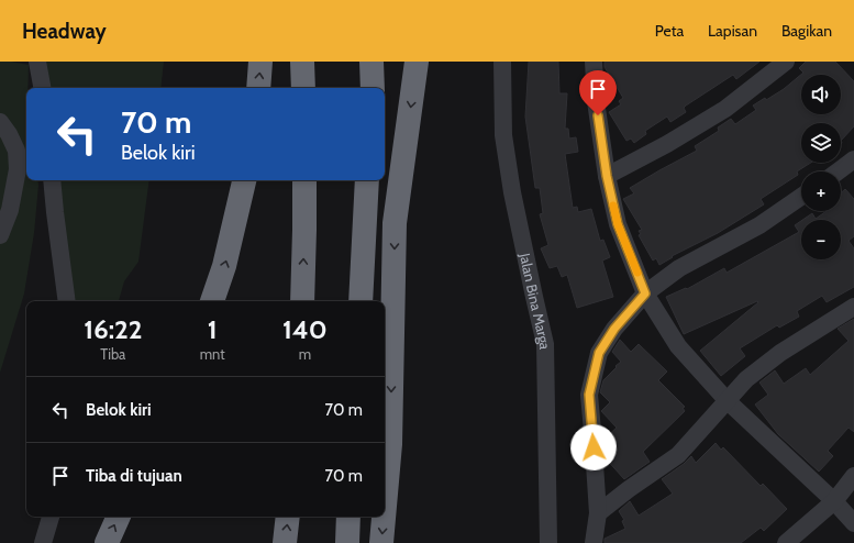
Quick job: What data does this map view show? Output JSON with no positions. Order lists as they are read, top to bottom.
{
  "streets": {
    "street": ["Jalan Bina Marga"]
  },
  "page": {
    "header": "Headway",
    "nav": ["Peta", "Lapisan", "Bagikan"],
    "map_buttons": ["+", "−"],
    "turn": ["70 m", "Belok kiri"],
    "eta": [
      "16:22",
      "Tiba",
      "1",
      "mnt",
      "140",
      "m"
    ],
    "list": [
      {
        "name": "Belok kiri",
        "value": "70 m"
      },
      {
        "name": "Tiba di tujuan",
        "value": "70 m"
      }
    ]
  }
}
